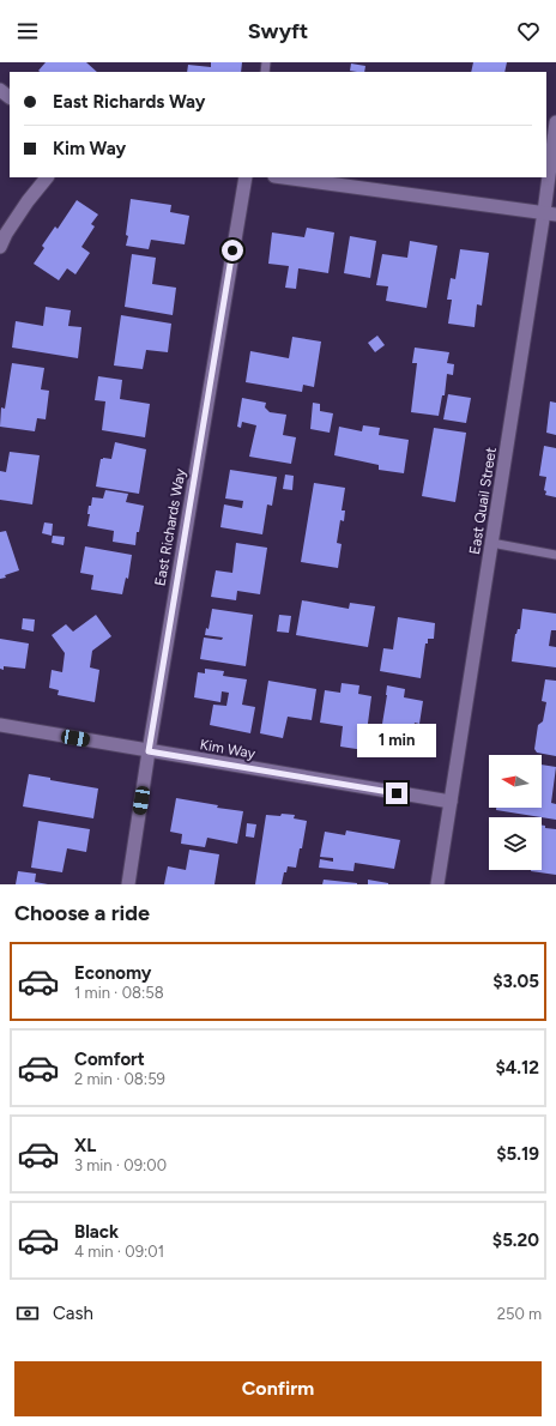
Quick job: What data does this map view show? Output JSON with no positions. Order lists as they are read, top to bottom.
{
  "streets": {
    "street": ["East Quail Street", "East Richards Way", "Kim Way"]
  },
  "crossings": [
    ["East Quail Street", "Kim Way"],
    ["East Richards Way", "Kim Way"]
  ],
  "north": "left",
  "page": {
    "header": "Swyft",
    "banner": ["East Richards Way", "Kim Way"],
    "bubble": "1 min",
    "heading": "Choose a ride",
    "list": [
      {
        "name": "Economy",
        "note": "1 min · 08:58",
        "value": "$3.05"
      },
      {
        "name": "Comfort",
        "note": "2 min · 08:59",
        "value": "$4.12"
      },
      {
        "name": "XL",
        "note": "3 min · 09:00",
        "value": "$5.19"
      },
      {
        "name": "Black",
        "note": "4 min · 09:01",
        "value": "$5.20"
      }
    ],
    "pay": ["Cash", "250 m"],
    "buttons": "Confirm"
  }
}
